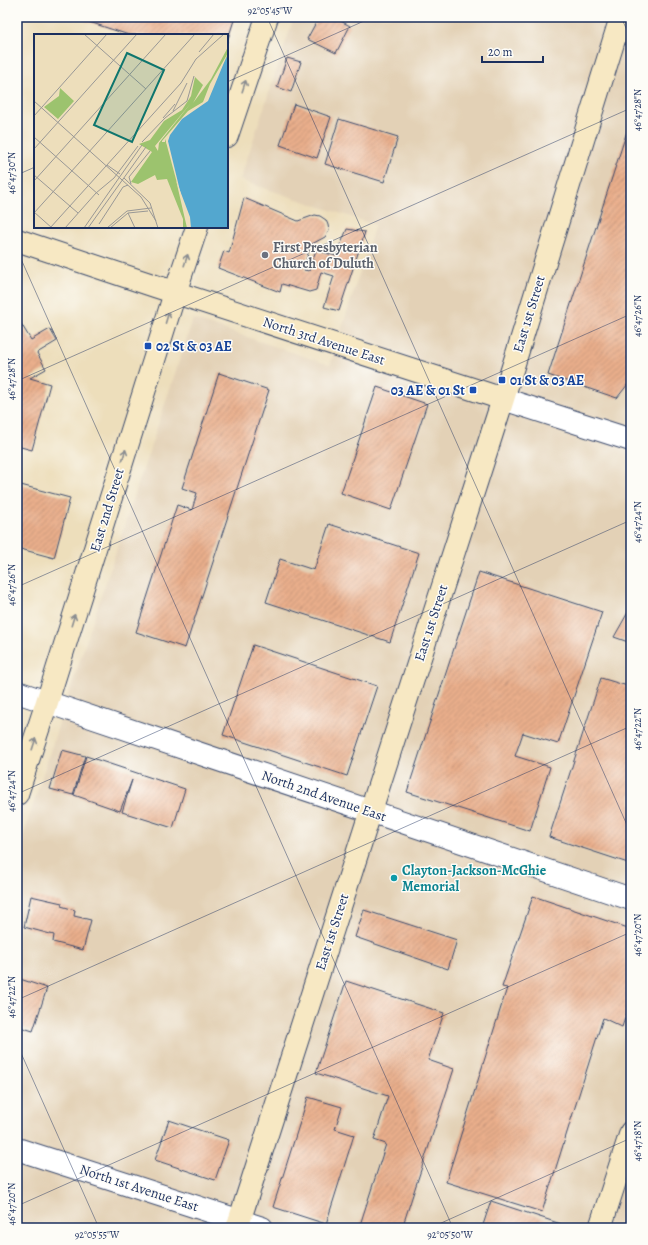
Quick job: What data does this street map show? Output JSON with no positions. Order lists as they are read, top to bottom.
{
  "streets": {
    "street": [
      "East 1st Street",
      "North 3rd Avenue East",
      "East 2nd Street",
      "North 2nd Avenue East",
      "North 1st Avenue East"
    ]
  },
  "crossings": [
    ["East 1st Street", "North 3rd Avenue East"],
    ["East 1st Street", "North 2nd Avenue East"],
    ["East 1st Street", "North 1st Avenue East"],
    ["North 3rd Avenue East", "East 2nd Street"],
    ["East 2nd Street", "North 2nd Avenue East"]
  ],
  "one_way": ["East 2nd Street"],
  "places": {
    "other": ["First Presbyterian Church of Duluth", "Clayton-Jackson-McGhie Memorial"],
    "transit": ["02 St & 03 AE", "01 St & 03 AE", "03 AE & 01 St"]
  },
  "scale_bar": "20 m",
  "coordinates": [
    "92°05'45\"W",
    "46°47'28\"N",
    "46°47'30\"N",
    "46°47'26\"N",
    "46°47'24\"N",
    "46°47'22\"N",
    "46°47'20\"N",
    "46°47'18\"N",
    "92°05'55\"W",
    "92°05'50\"W"
  ]
}
